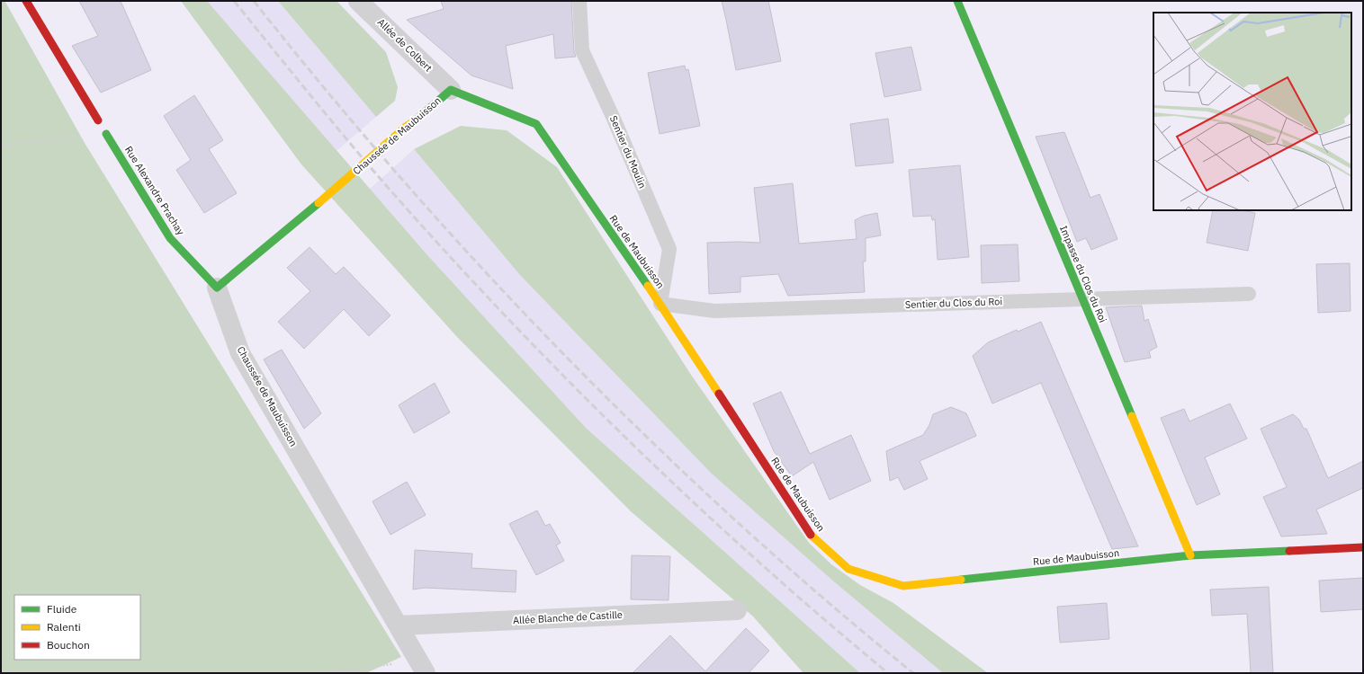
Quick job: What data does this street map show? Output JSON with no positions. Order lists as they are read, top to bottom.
{
  "streets": {
    "street": [
      "Allée de Colbert",
      "Chaussée de Maubuisson",
      "Rue Alexandre Prachay",
      "Rue de Maubuisson",
      "Impasse du Clos du Roi",
      "Allée Blanche de Castille"
    ],
    "lane": ["Sentier du Moulin", "Sentier du Clos du Roi"]
  },
  "crossings": [
    ["Allée de Colbert", "Chaussée de Maubuisson"],
    ["Allée de Colbert", "Rue de Maubuisson"],
    ["Chaussée de Maubuisson", "Rue Alexandre Prachay"],
    ["Chaussée de Maubuisson", "Rue de Maubuisson"],
    ["Chaussée de Maubuisson", "Allée Blanche de Castille"],
    ["Sentier du Moulin", "Rue de Maubuisson"],
    ["Sentier du Moulin", "Sentier du Clos du Roi"],
    ["Rue de Maubuisson", "Impasse du Clos du Roi"],
    ["Rue de Maubuisson", "Sentier du Clos du Roi"],
    ["Impasse du Clos du Roi", "Sentier du Clos du Roi"]
  ],
  "legend": ["Fluide", "Ralenti", "Bouchon"]
}
